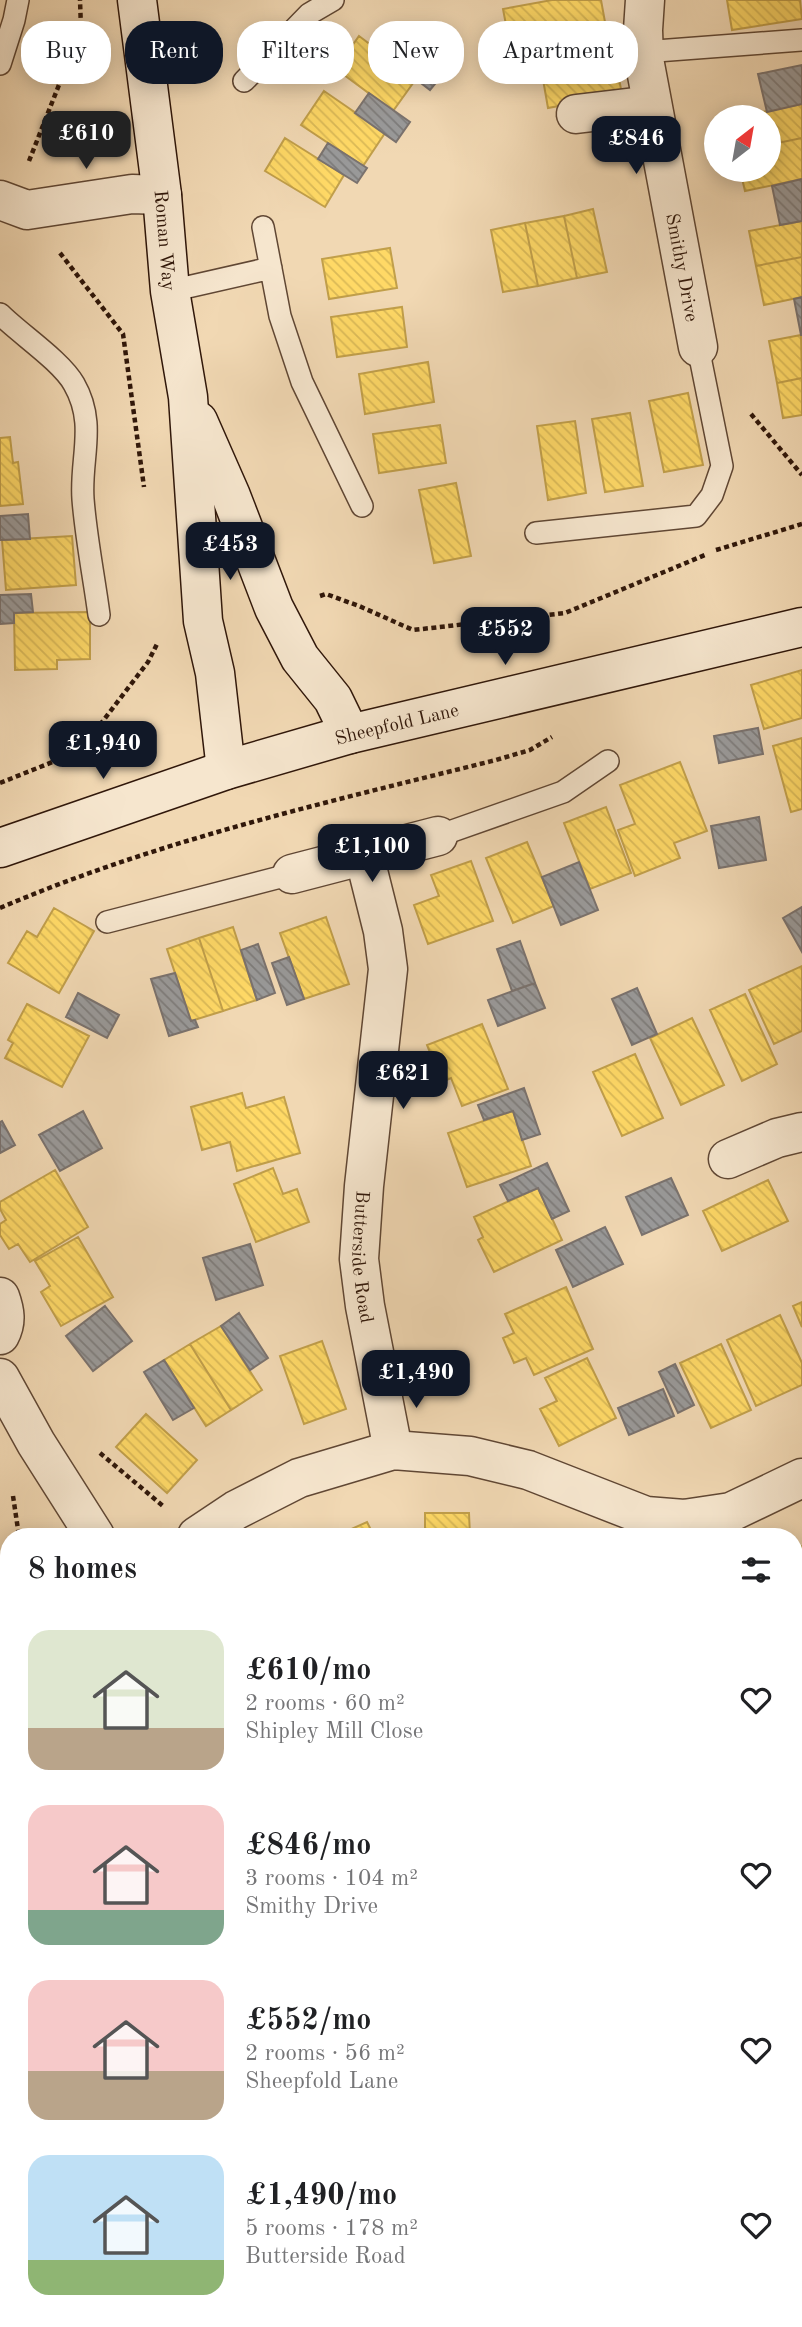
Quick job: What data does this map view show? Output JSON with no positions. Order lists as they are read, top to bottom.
{
  "streets": {
    "street": [
      "Roman Way",
      "Smithy Drive",
      "Sheepfold Lane",
      "Butterside Road"
    ]
  },
  "crossings": [
    ["Roman Way", "Sheepfold Lane"]
  ],
  "north": "top right",
  "page": {
    "chip": [
      "Buy",
      "Rent",
      "Filters",
      "New",
      "Apartment"
    ],
    "price": [
      "£610",
      "£846",
      "£453",
      "£552",
      "£1,940",
      "£1,100",
      "£621",
      "£1,490"
    ],
    "heading": "8 homes",
    "list": [
      {
        "name": "£610/mo",
        "note": "2 rooms · 60 m² · Shipley Mill Close"
      },
      {
        "name": "£846/mo",
        "note": "3 rooms · 104 m² · Smithy Drive"
      },
      {
        "name": "£552/mo",
        "note": "2 rooms · 56 m² · Sheepfold Lane"
      },
      {
        "name": "£1,490/mo",
        "note": "5 rooms · 178 m² · Butterside Road"
      }
    ]
  }
}
